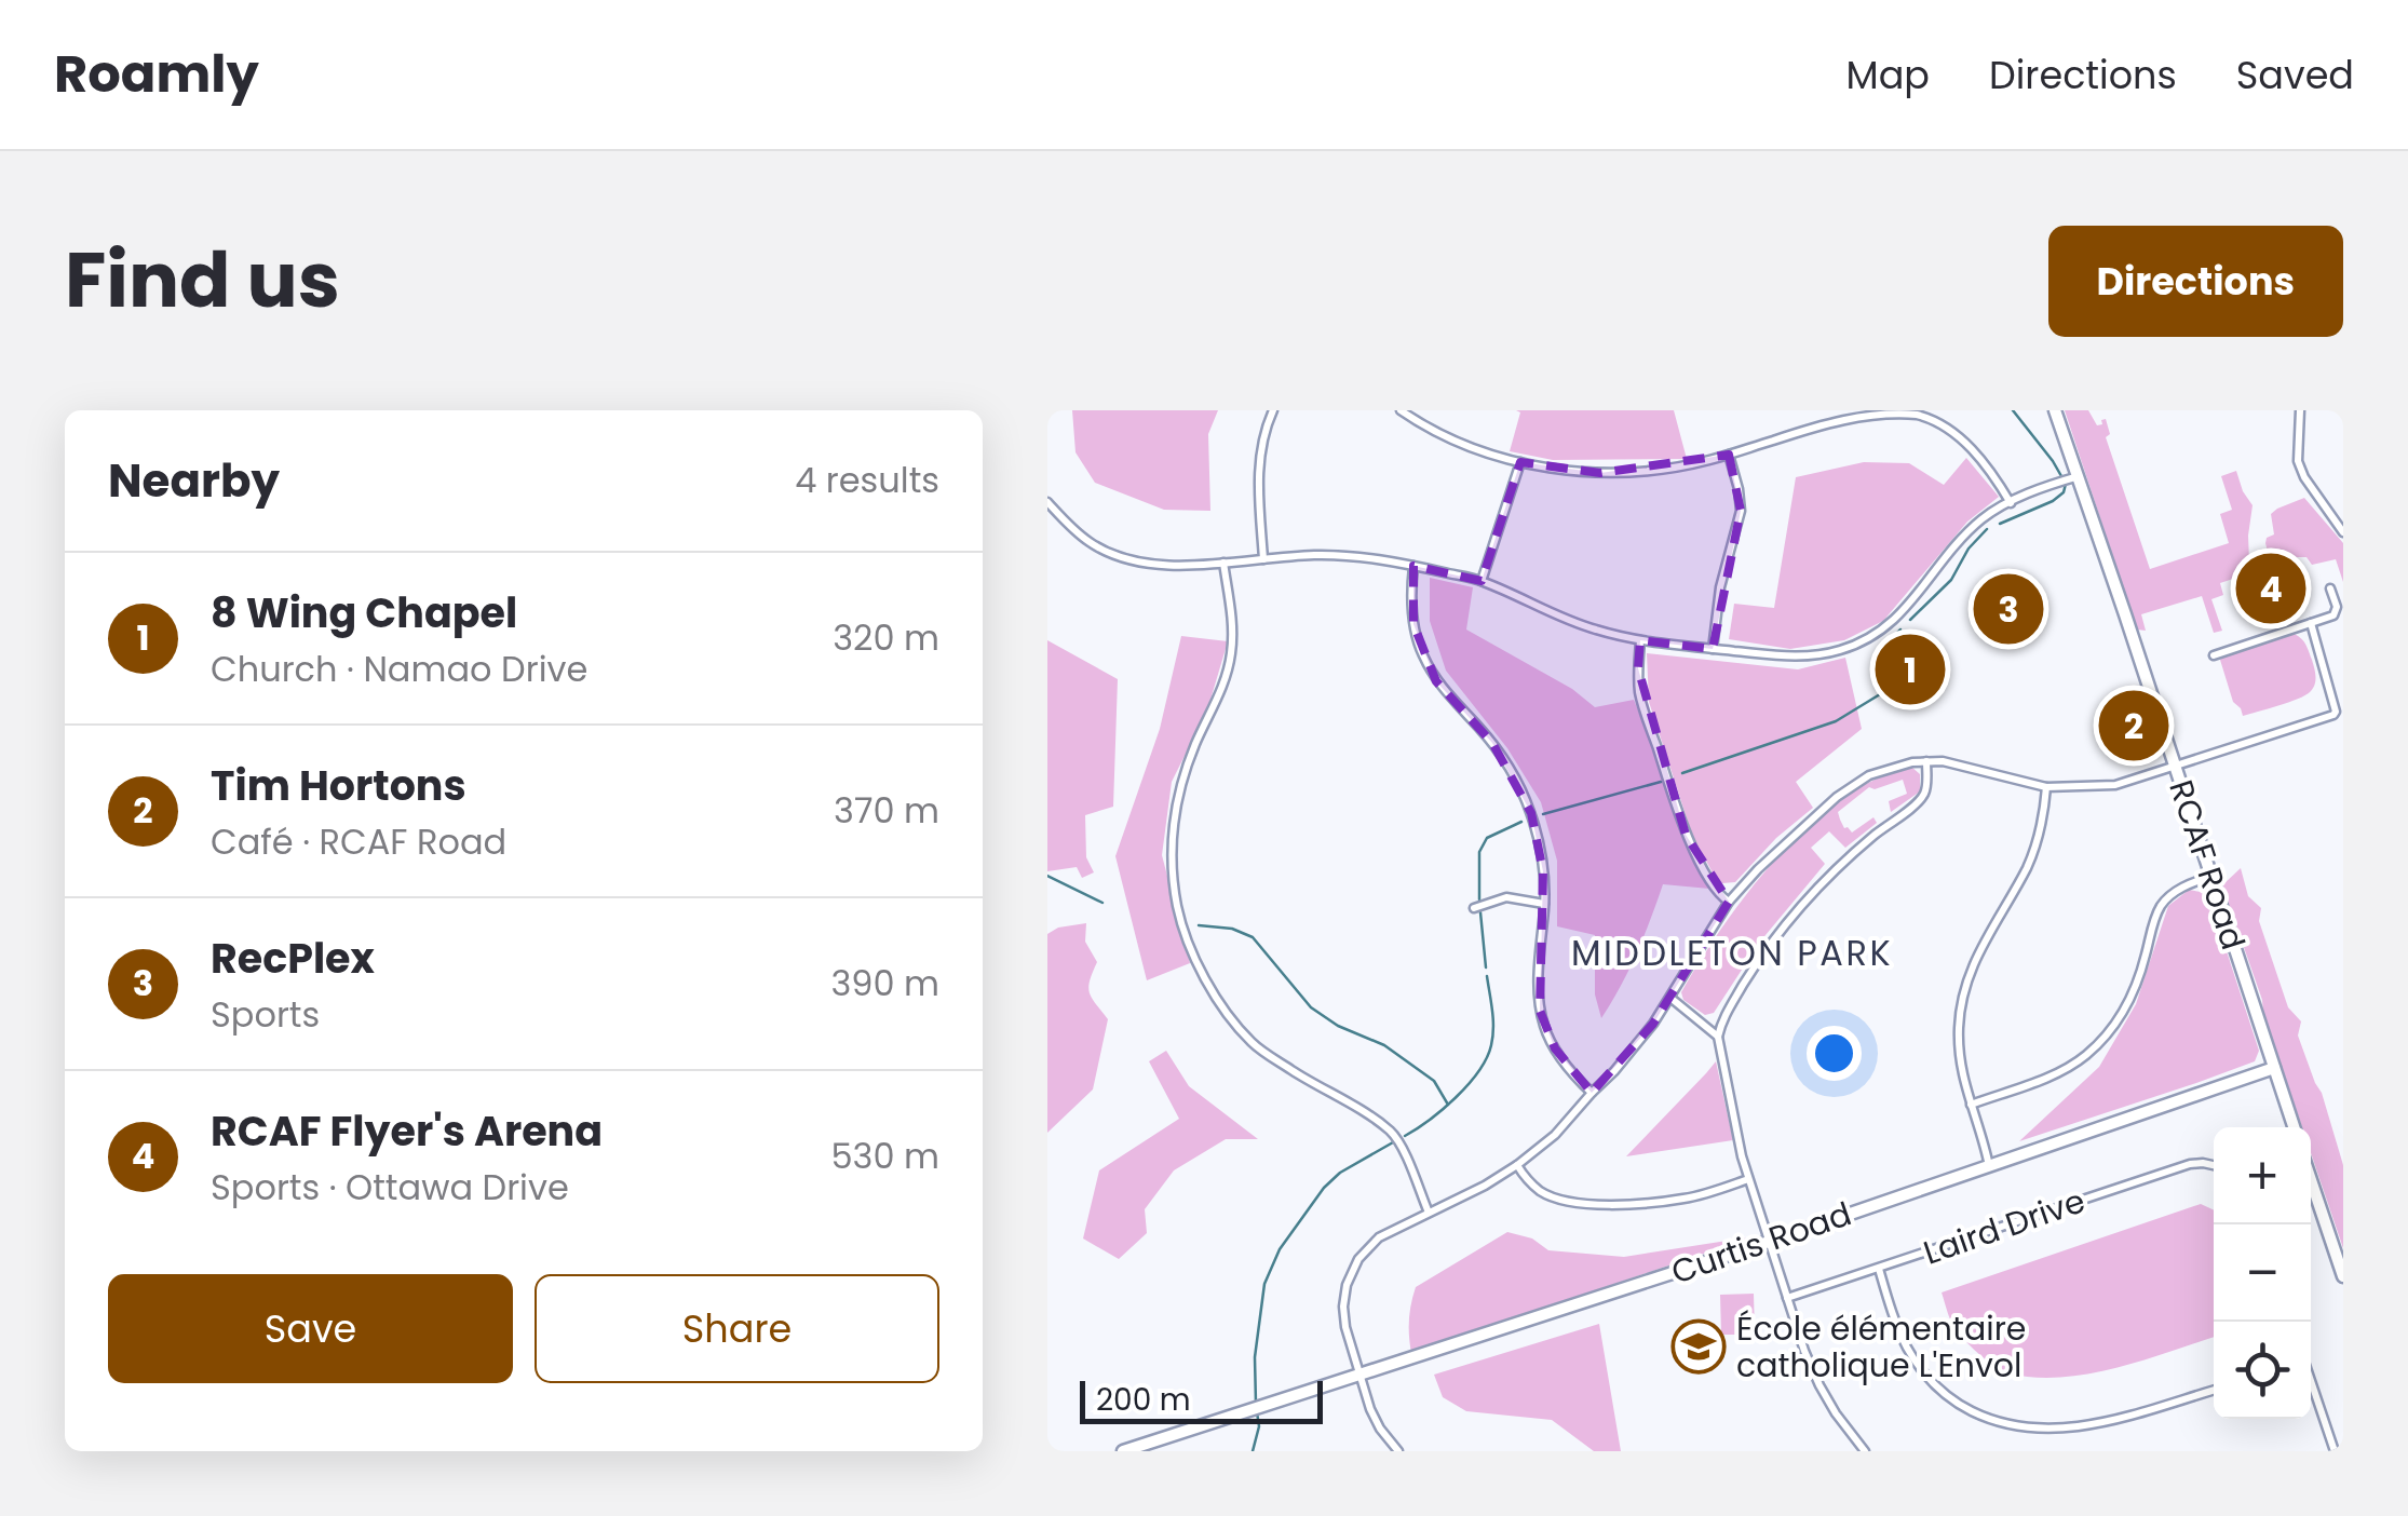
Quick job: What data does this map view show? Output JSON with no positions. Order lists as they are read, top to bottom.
{
  "streets": {
    "main road": ["RCAF Road", "Curtis Road"],
    "street": ["Laird Drive"]
  },
  "crossings": [
    ["RCAF Road", "Curtis Road"]
  ],
  "districts": ["MIDDLETON PARK"],
  "places": {
    "school or university": ["École élémentaire catholique L'Envol"]
  },
  "scale_bar": "200 m",
  "page": {
    "header": "Roamly",
    "nav": ["Map", "Directions", "Saved"],
    "title": "Find us",
    "buttons": [
      "Directions",
      ["Save", "Share"]
    ],
    "heading": ["Nearby", "4 results"],
    "pins": [
      "4",
      "3",
      "1",
      "2"
    ],
    "list": [
      {
        "mark": "1",
        "name": "8 Wing Chapel",
        "note": "Church · Namao Drive",
        "value": "320 m"
      },
      {
        "mark": "2",
        "name": "Tim Hortons",
        "note": "Café · RCAF Road",
        "value": "370 m"
      },
      {
        "mark": "3",
        "name": "RecPlex",
        "note": "Sports",
        "value": "390 m"
      },
      {
        "mark": "4",
        "name": "RCAF Flyer's Arena",
        "note": "Sports · Ottawa Drive",
        "value": "530 m"
      }
    ],
    "map_buttons": ["+", "−"],
    "scale": "200 m"
  }
}
